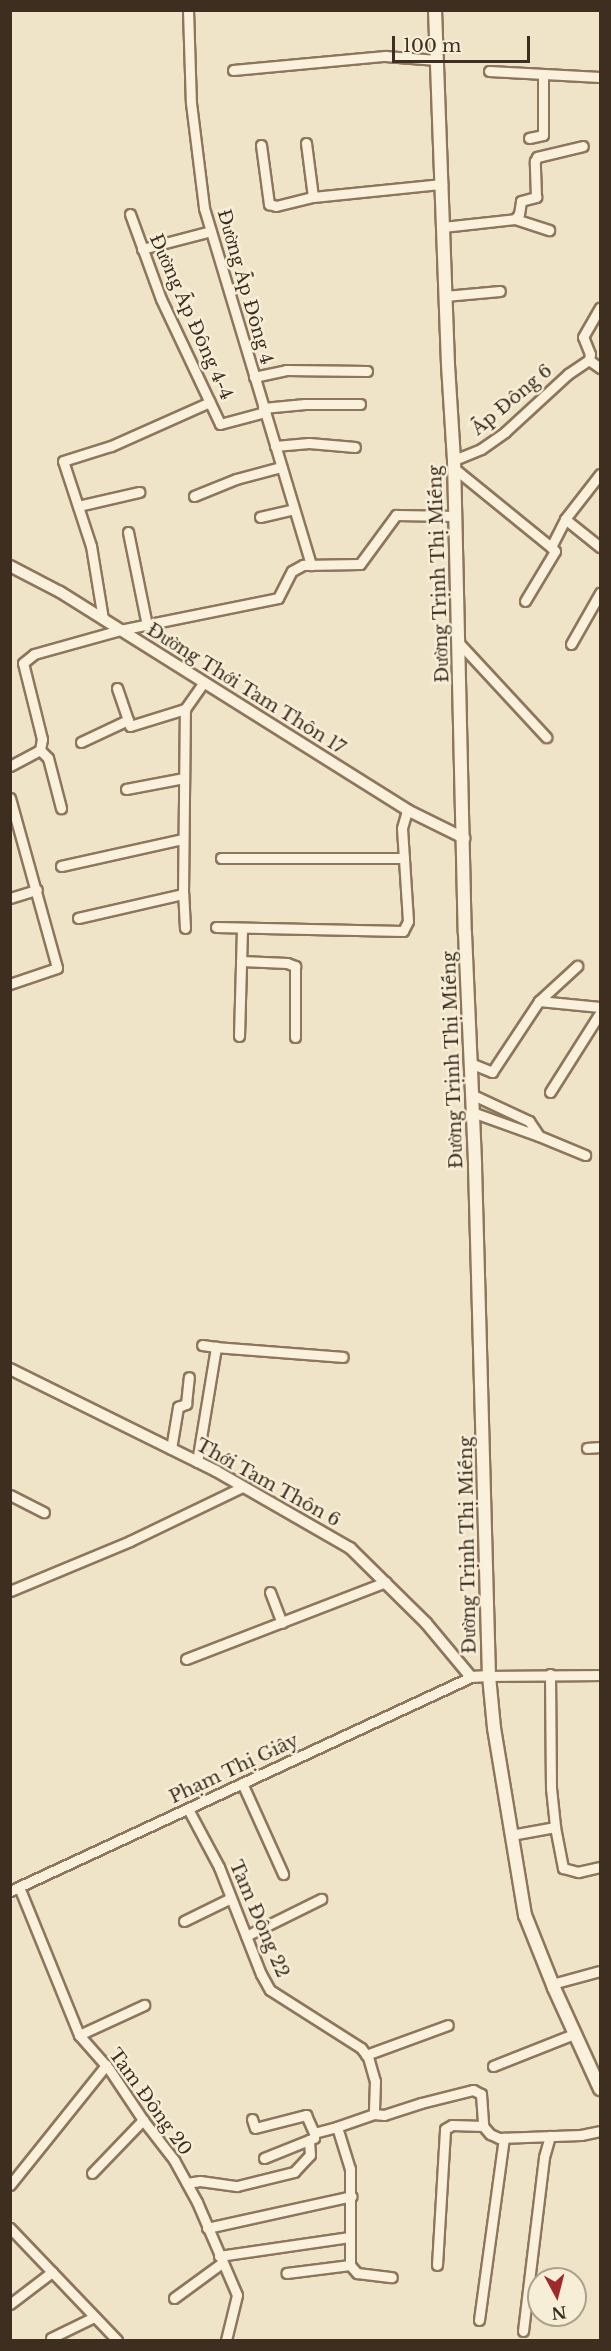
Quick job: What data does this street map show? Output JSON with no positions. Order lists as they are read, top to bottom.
{
  "streets": {
    "main road": ["Đường Trịnh Thị Miếng"],
    "street": [
      "Đường Ấp Đông 4",
      "Đường Ấp Đông 4-4",
      "Ấp Đông 6",
      "Đường Thới Tam Thôn 17",
      "Thới Tam Thôn 6",
      "Phạm Thị Giây",
      "Tam Đông 22",
      "Tam Đông 20"
    ]
  },
  "crossings": [
    ["Đường Ấp Đông 4", "Đường Ấp Đông 4-4"],
    ["Ấp Đông 6", "Đường Trịnh Thị Miếng"],
    ["Đường Trịnh Thị Miếng", "Đường Thới Tam Thôn 17"],
    ["Thới Tam Thôn 6", "Phạm Thị Giây"],
    ["Phạm Thị Giây", "Tam Đông 22"],
    ["Phạm Thị Giây", "Tam Đông 20"]
  ],
  "scale_bar": "100 m",
  "north": "bottom"
}
